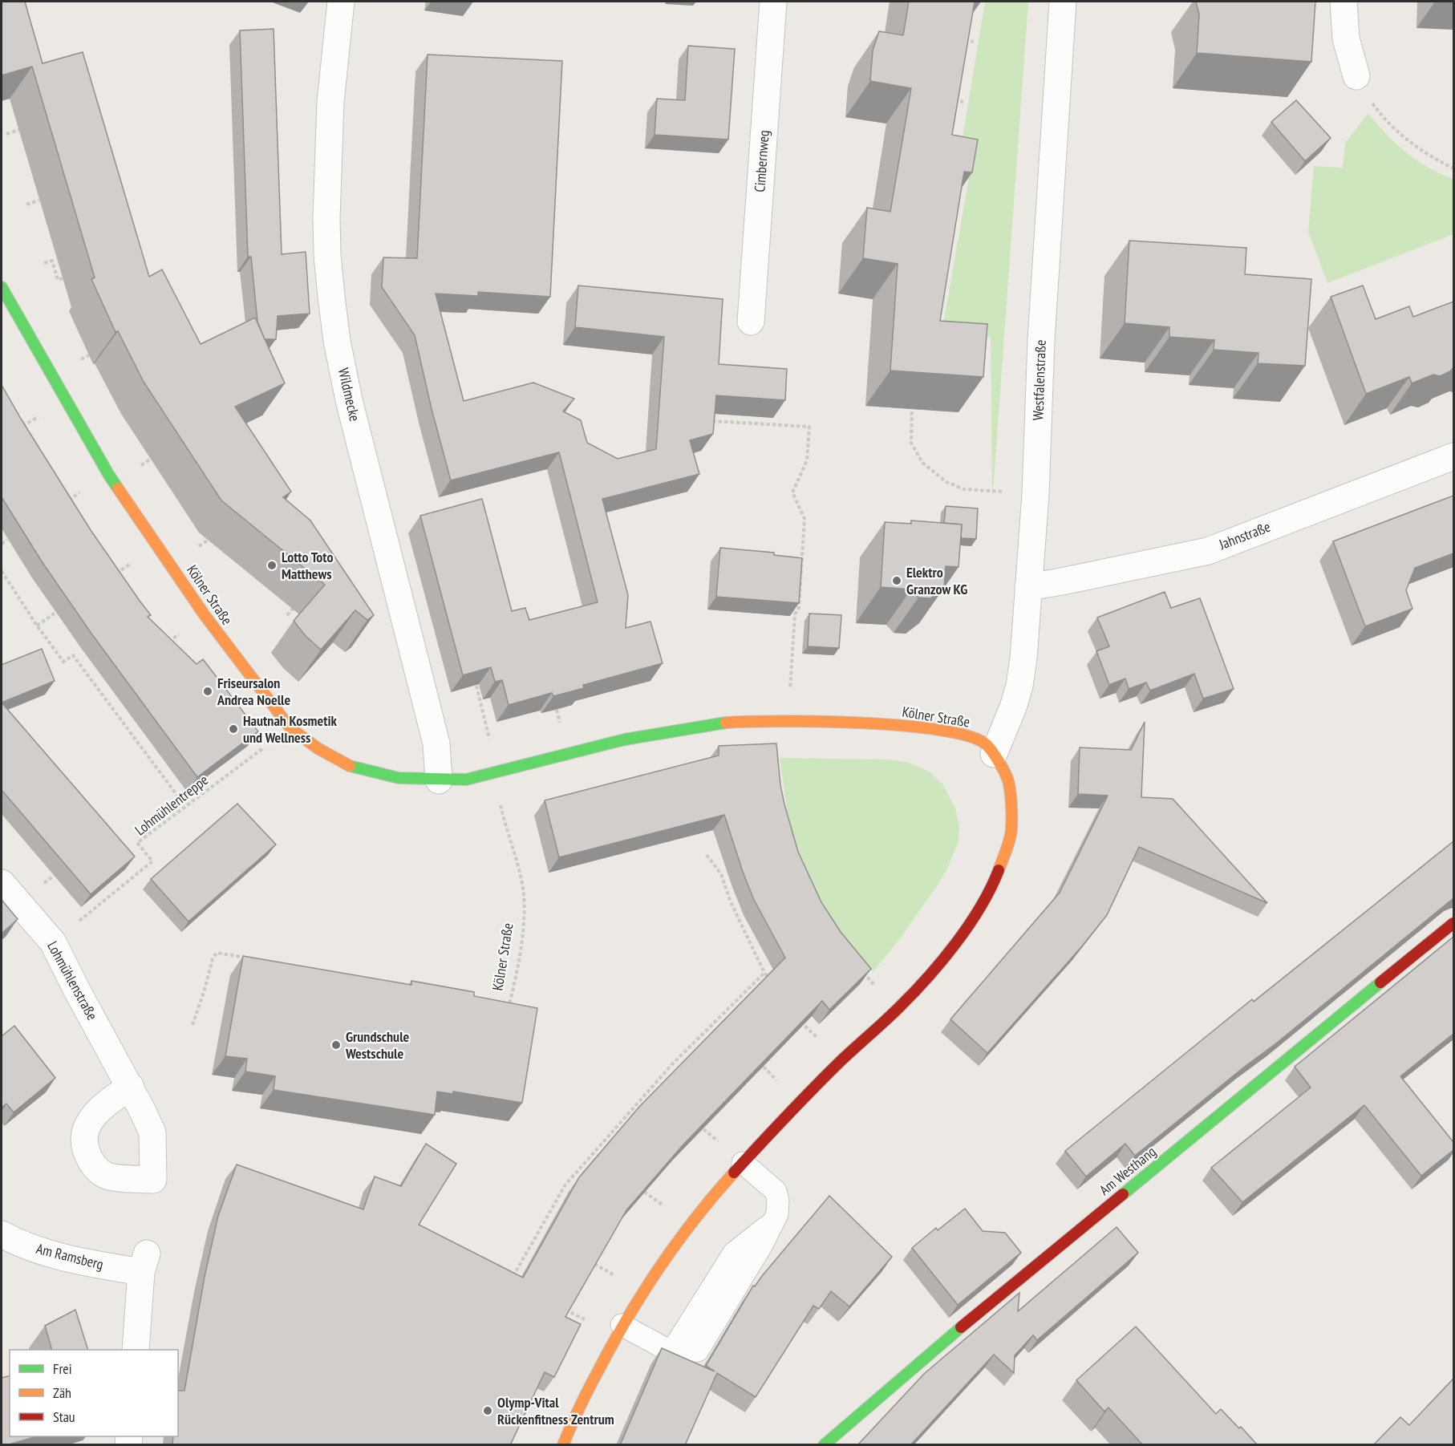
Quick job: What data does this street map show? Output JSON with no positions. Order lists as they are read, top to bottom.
{
  "streets": {
    "main road": ["Kölner Straße", "Am Westhang"],
    "street": [
      "Cimbernweg",
      "Westfalenstraße",
      "Wildmecke",
      "Jahnstraße",
      "Lohmühlenstraße",
      "Am Ramsberg"
    ],
    "path": ["Lohmühlentreppe"]
  },
  "crossings": [
    ["Westfalenstraße", "Jahnstraße"],
    ["Westfalenstraße", "Kölner Straße"],
    ["Wildmecke", "Kölner Straße"],
    ["Kölner Straße", "Lohmühlentreppe"],
    ["Lohmühlentreppe", "Lohmühlenstraße"]
  ],
  "places": [
    "Lotto Toto Matthews",
    "Elektro Granzow KG",
    "Friseursalon Andrea Noelle",
    "Hautnah Kosmetik und Wellness",
    "Grundschule Westschule",
    "Olymp-Vital Rückenfitness Zentrum"
  ],
  "legend": ["Frei", "Zäh", "Stau"]
}
